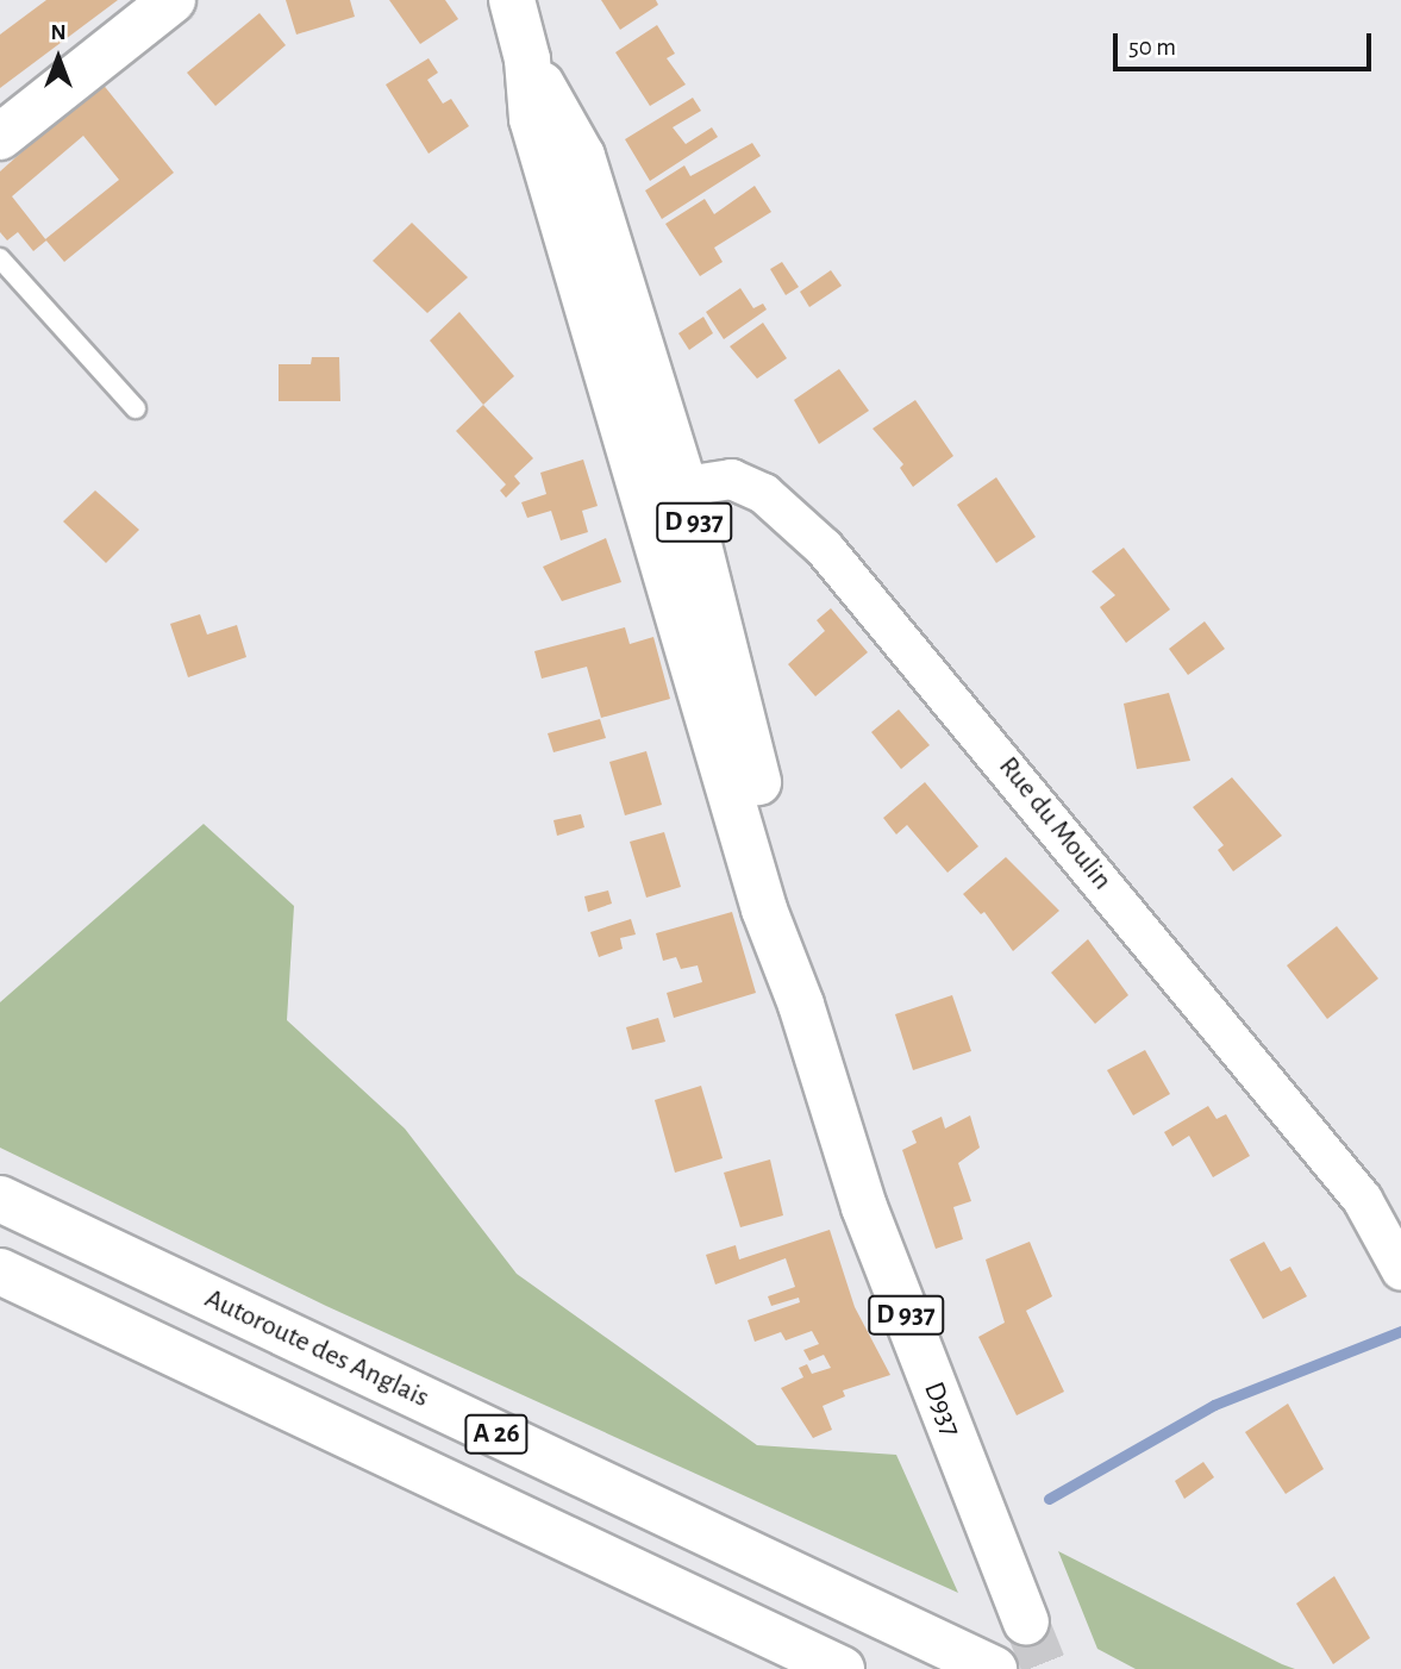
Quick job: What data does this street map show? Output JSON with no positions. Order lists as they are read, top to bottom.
{
  "streets": {
    "main road": [
      "D 937",
      "Autoroute des Anglais",
      "D937",
      "A 26"
    ],
    "street": ["Rue du Moulin"]
  },
  "crossings": [
    ["D 937", "Rue du Moulin"],
    ["D 937", "D937"],
    ["Rue du Moulin", "D937"]
  ],
  "scale_bar": "50 m",
  "north": "top"
}
